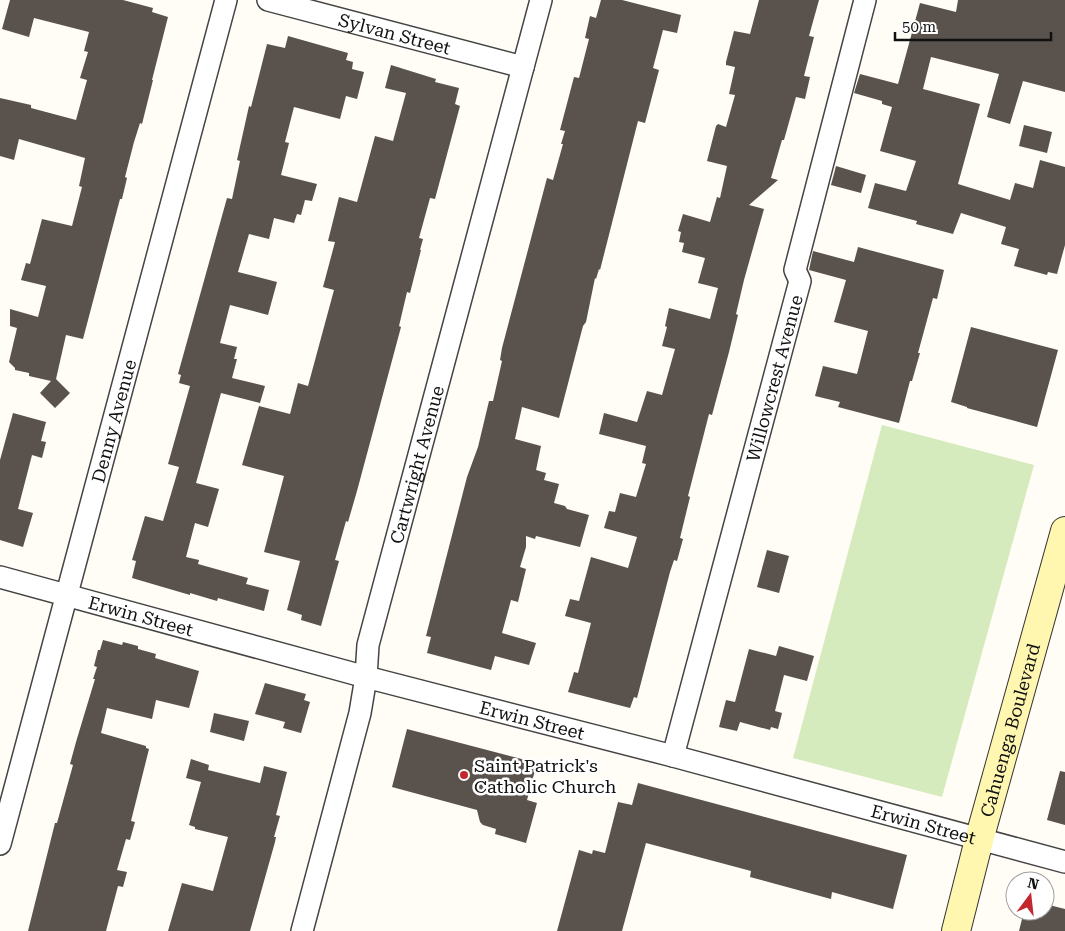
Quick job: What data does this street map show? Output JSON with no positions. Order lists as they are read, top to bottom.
{
  "streets": {
    "main road": ["Cahuenga Boulevard"],
    "street": [
      "Sylvan Street",
      "Willowcrest Avenue",
      "Denny Avenue",
      "Cartwright Avenue",
      "Erwin Street"
    ]
  },
  "crossings": [
    ["Sylvan Street", "Cartwright Avenue"],
    ["Willowcrest Avenue", "Erwin Street"],
    ["Denny Avenue", "Erwin Street"],
    ["Cartwright Avenue", "Erwin Street"],
    ["Erwin Street", "Cahuenga Boulevard"]
  ],
  "places": ["Saint Patrick's Catholic Church"],
  "scale_bar": "50 m",
  "north": "top"
}
